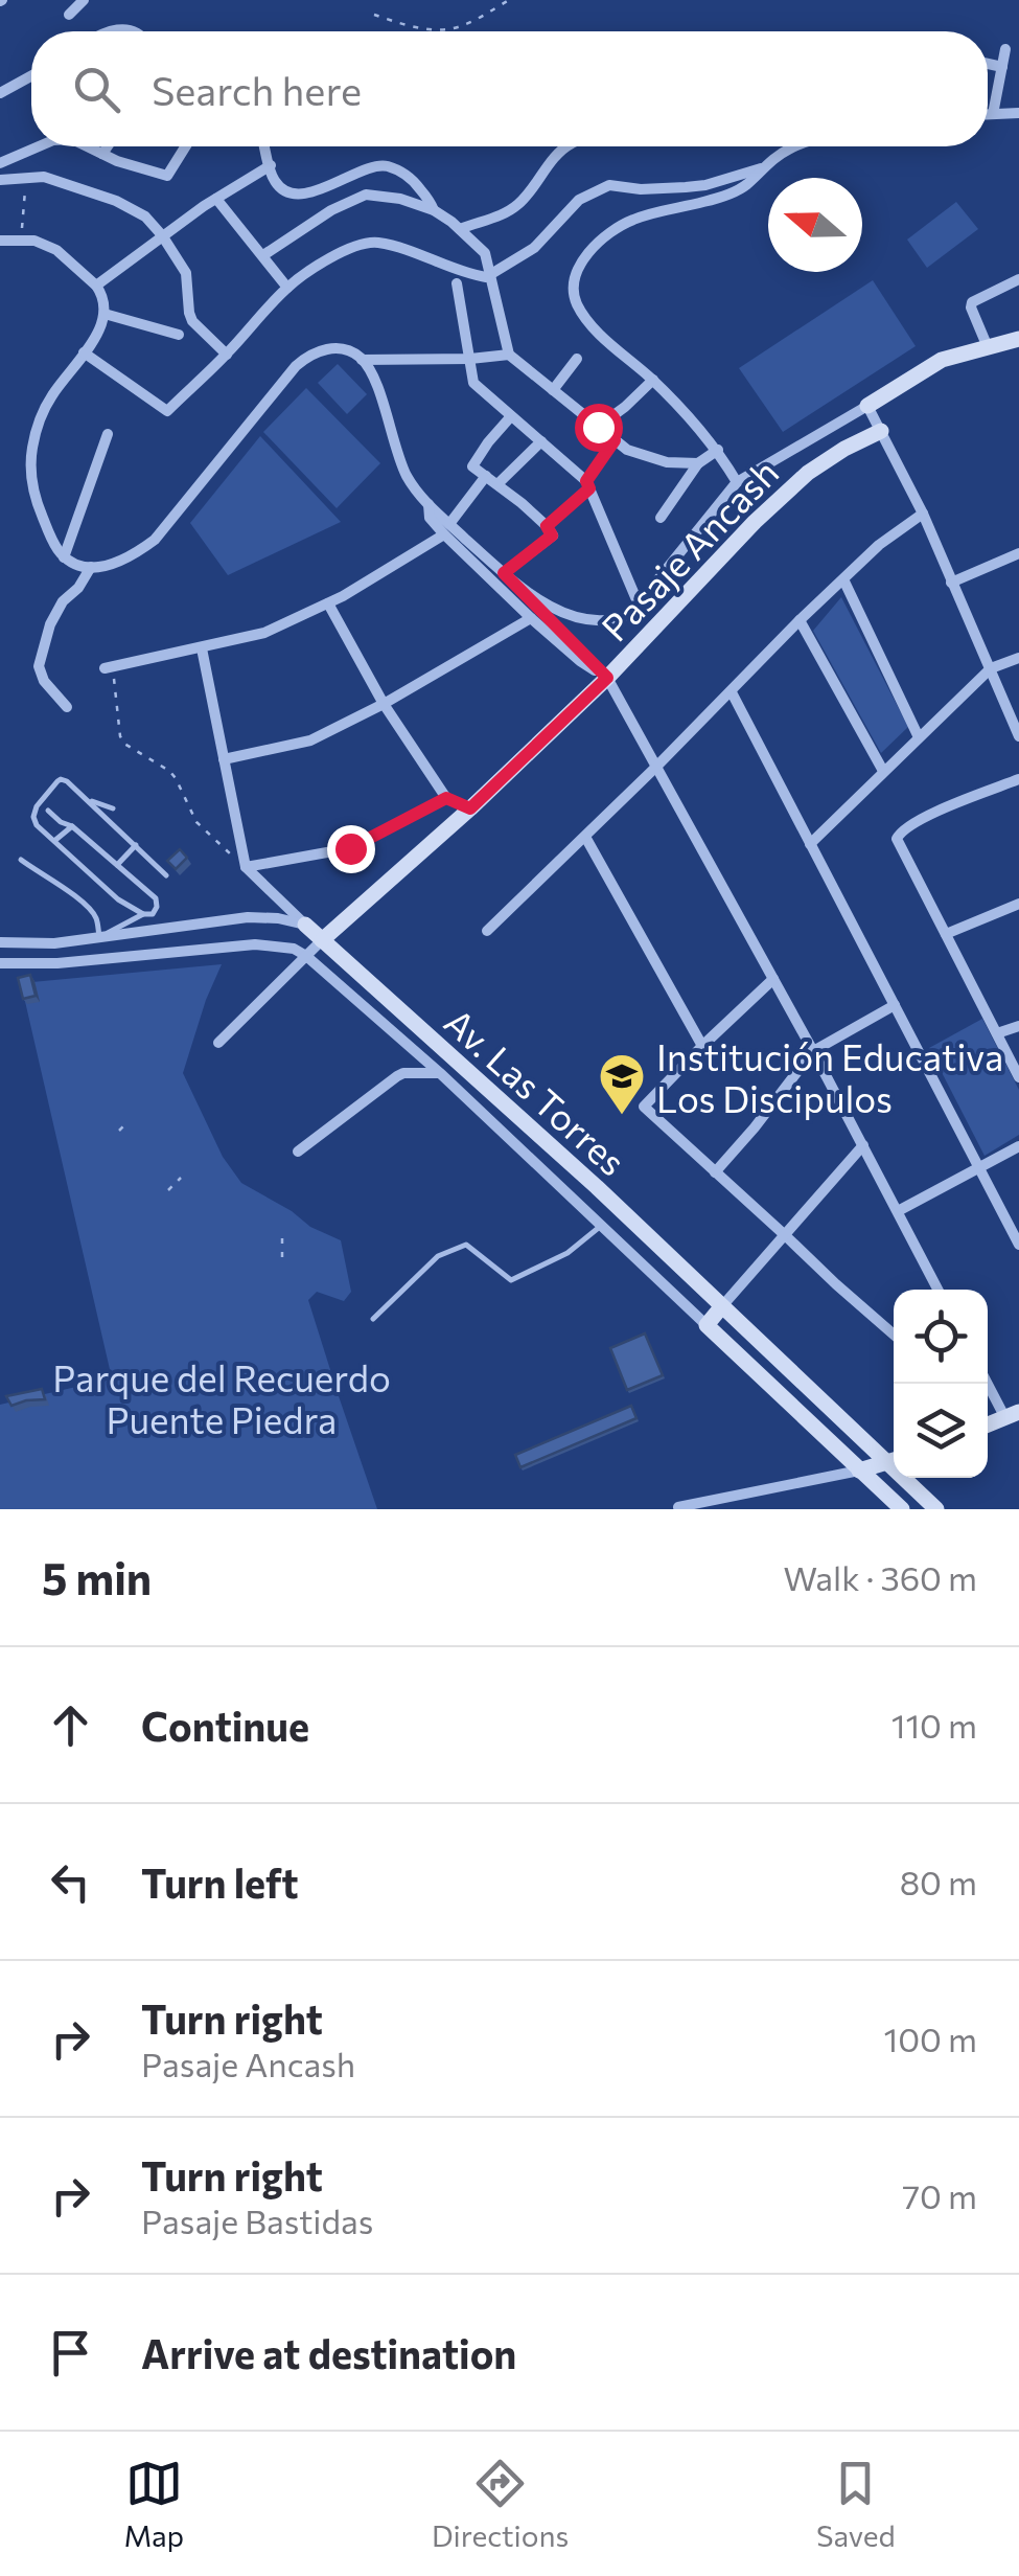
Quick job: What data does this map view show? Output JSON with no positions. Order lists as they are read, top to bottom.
{
  "streets": {
    "street": ["Pasaje Ancash", "Av. Las Torres"]
  },
  "crossings": [
    ["Pasaje Ancash", "Av. Las Torres"]
  ],
  "parks": ["Parque del Recuerdo Puente Piedra"],
  "places": {
    "school or university": ["Institución Educativa Los Discipulos"]
  },
  "north": "left",
  "page": {
    "search": "Search here",
    "heading": ["5 min", "Walk · 360 m"],
    "list": [
      ["Continue", "110 m"],
      ["Turn left", "80 m"],
      ["Turn right", "Pasaje Ancash", "100 m"],
      ["Turn right", "Pasaje Bastidas", "70 m"],
      "Arrive at destination"
    ],
    "nav": ["Map", "Directions", "Saved"]
  }
}
